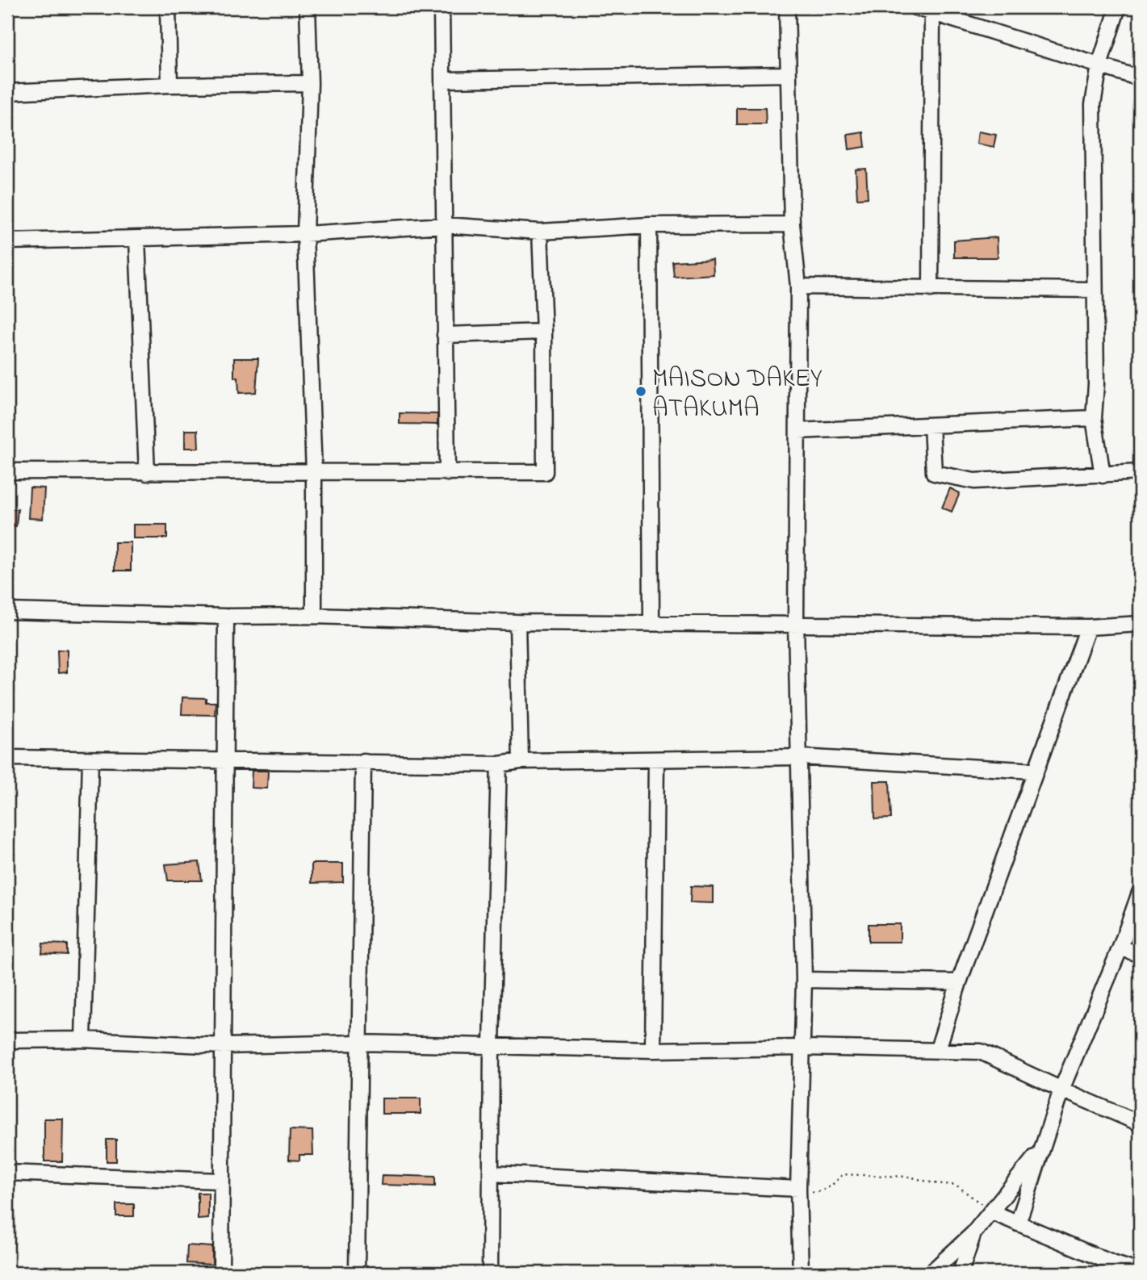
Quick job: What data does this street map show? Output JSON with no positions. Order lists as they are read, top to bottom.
{
  "places": ["MAISON DAKEY ATAKUMA"]
}
